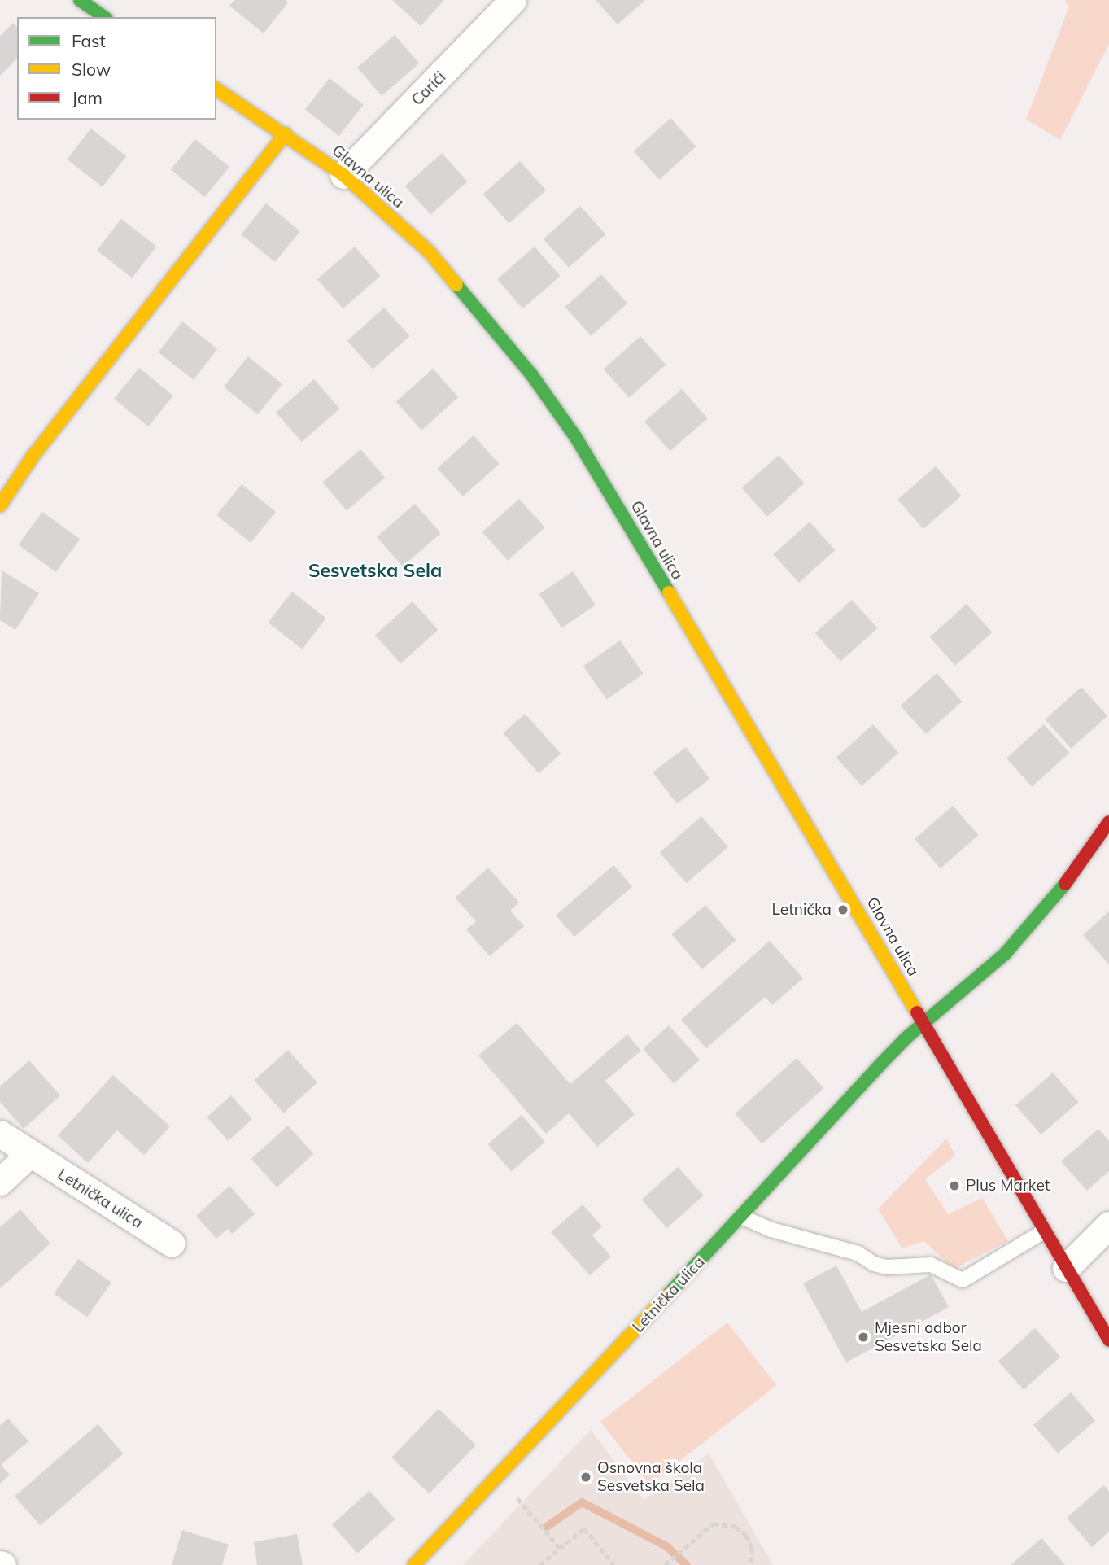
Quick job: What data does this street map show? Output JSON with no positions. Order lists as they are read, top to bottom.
{
  "streets": {
    "street": ["Carići", "Glavna ulica", "Letnička ulica"]
  },
  "crossings": [
    ["Carići", "Glavna ulica"],
    ["Glavna ulica", "Letnička ulica"]
  ],
  "districts": ["Sesvetska Sela"],
  "places": [
    "Letnička",
    "Plus Market",
    "Mjesni odbor Sesvetska Sela",
    "Osnovna škola Sesvetska Sela"
  ],
  "legend": ["Fast", "Slow", "Jam"]
}
